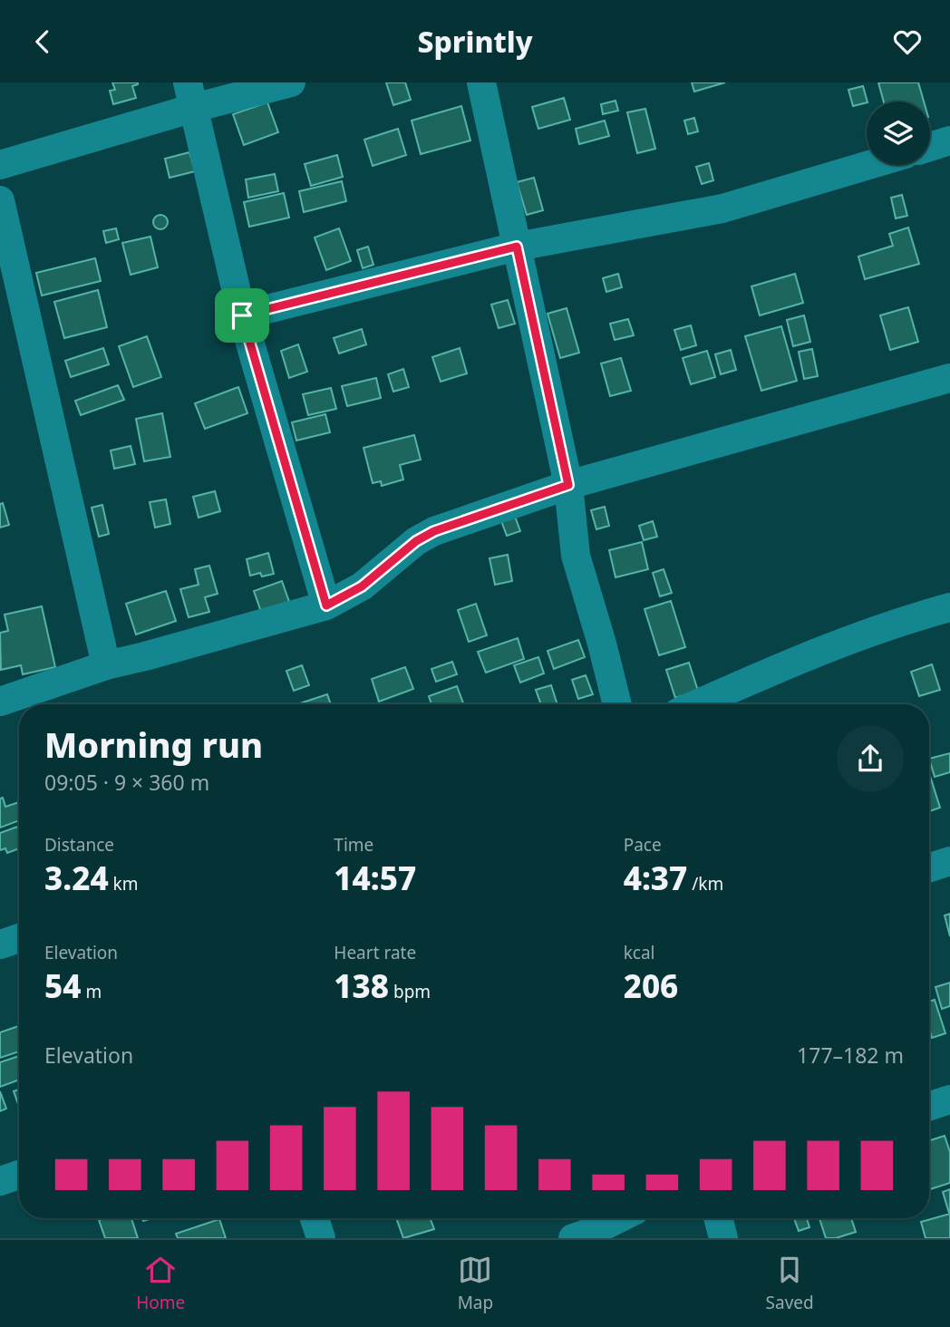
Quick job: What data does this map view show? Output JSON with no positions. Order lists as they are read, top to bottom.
{
  "page": {
    "header": "Sprintly",
    "heading": ["Morning run", "09:05 · 9 × 360 m"],
    "stats": [
      ["Distance", "3.24 km"],
      ["Time", "14:57"],
      ["Pace", "4:37 /km"],
      ["Elevation", "54 m"],
      ["Heart rate", "138 bpm"],
      ["kcal", "206"]
    ],
    "chart": ["Elevation", "177–182 m"],
    "tabs": ["Home", "Map", "Saved"]
  }
}
